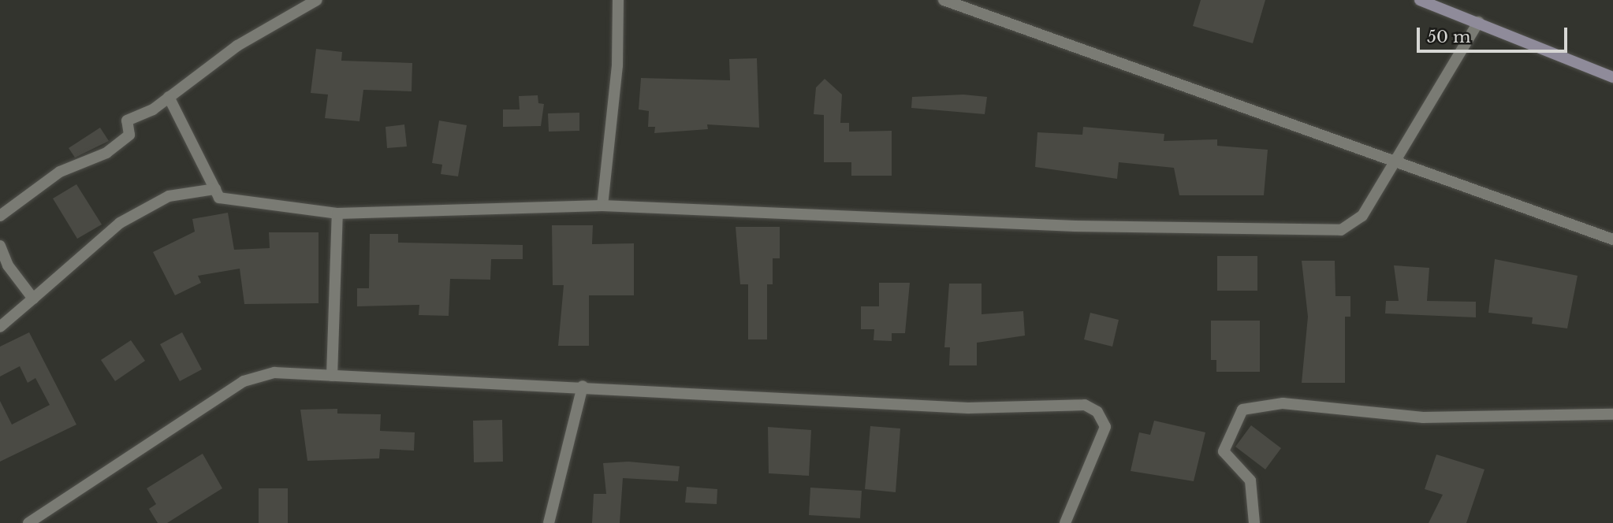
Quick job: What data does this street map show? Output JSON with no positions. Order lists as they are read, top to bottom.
{
  "scale_bar": "50 m"
}
